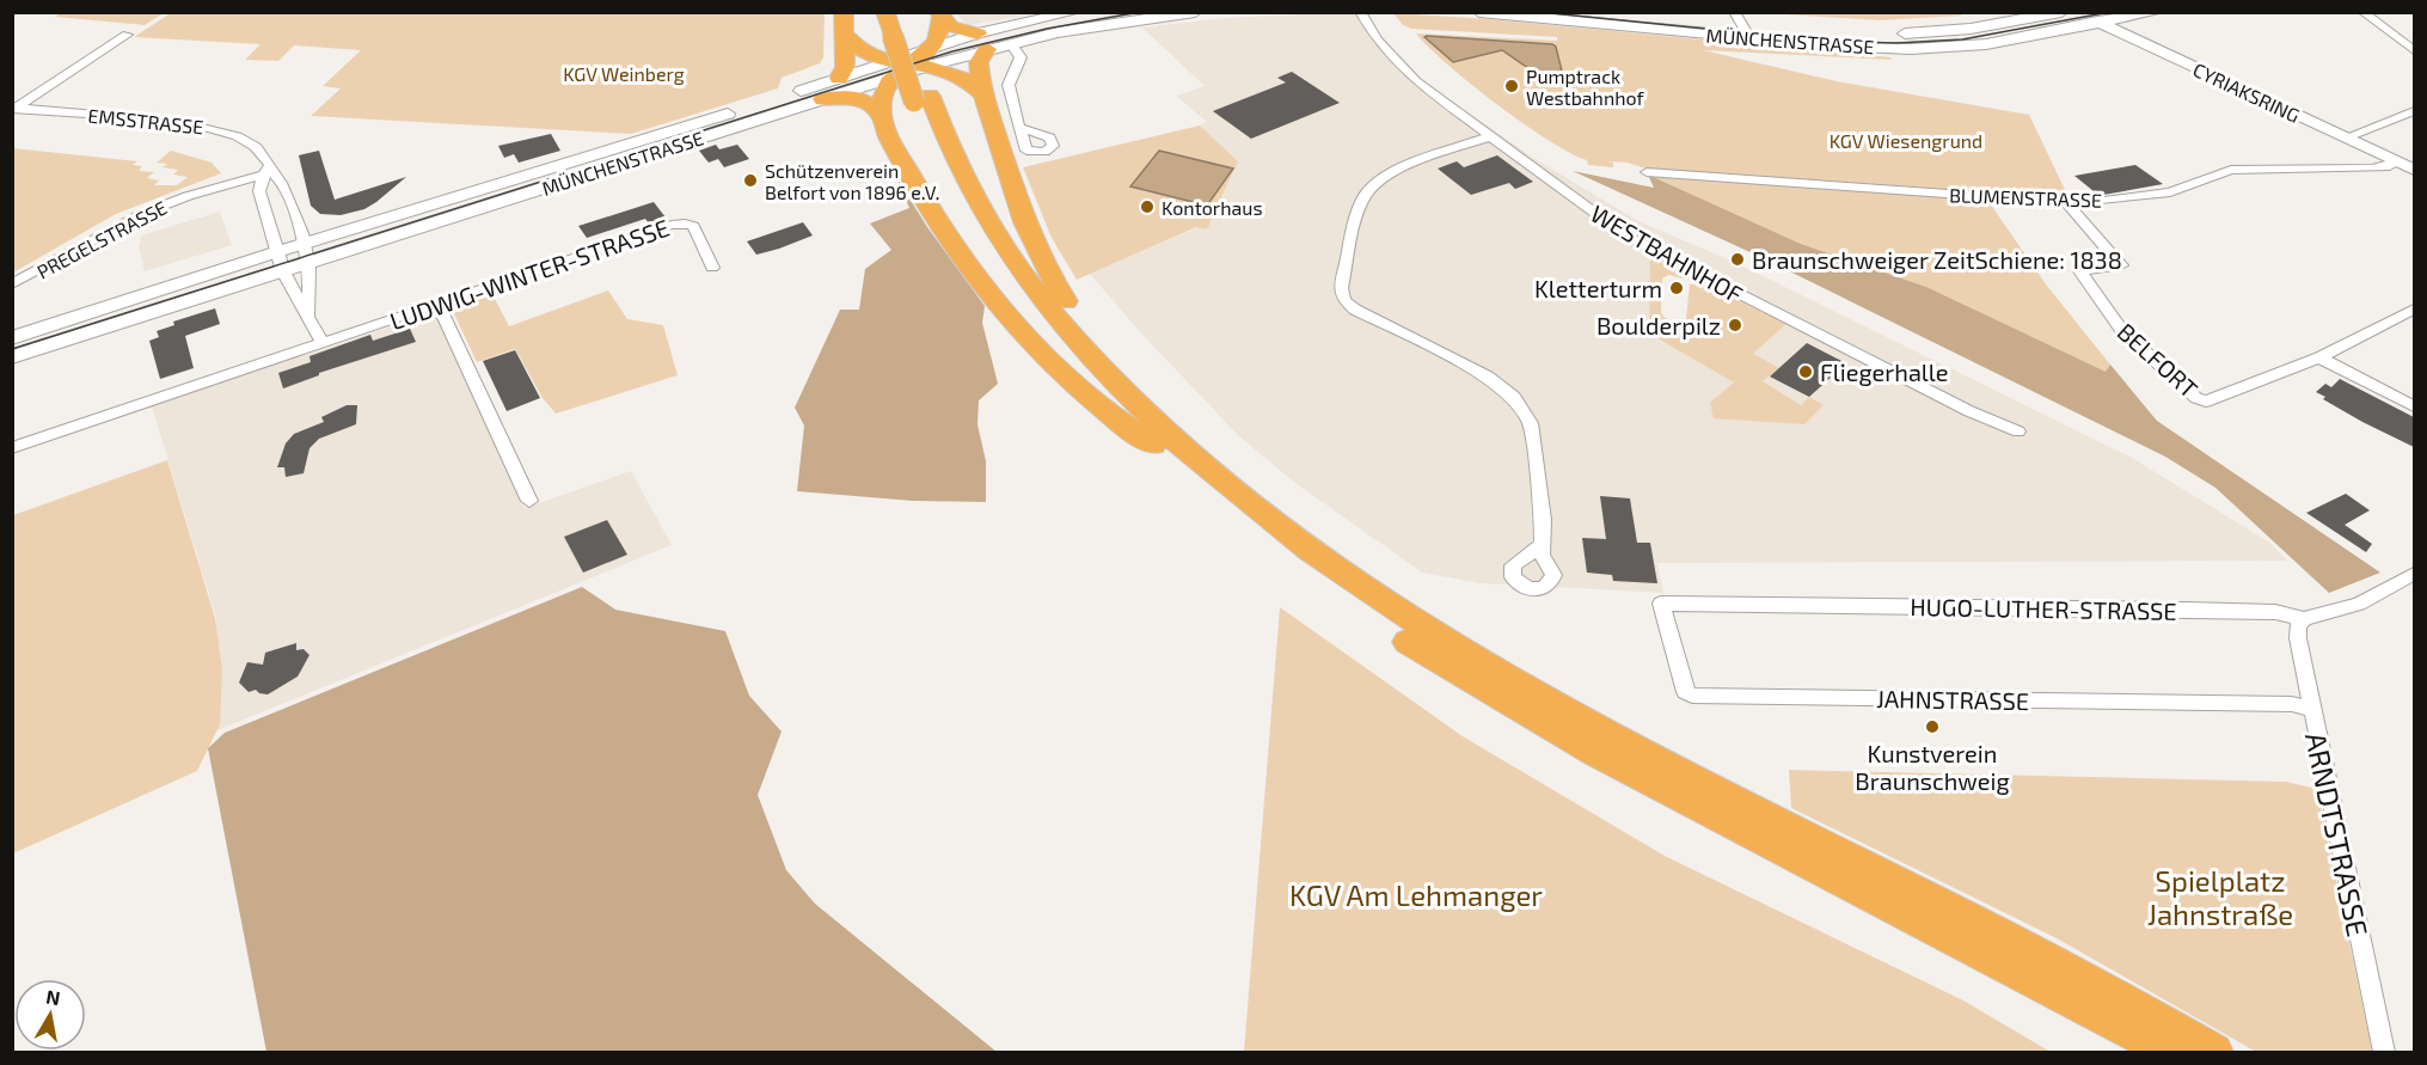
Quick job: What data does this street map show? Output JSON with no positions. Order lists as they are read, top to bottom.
{
  "streets": {
    "main road": ["MÜNCHENSTRASSE", "CYRIAKSRING"],
    "street": [
      "EMSSTRASSE",
      "BLUMENSTRASSE",
      "PREGELSTRASSE",
      "WESTBAHNHOF",
      "LUDWIG-WINTER-STRASSE",
      "BELFORT",
      "HUGO-LUTHER-STRASSE",
      "JAHNSTRASSE",
      "ARNDTSTRASSE"
    ]
  },
  "crossings": [
    ["MÜNCHENSTRASSE", "CYRIAKSRING"],
    ["MÜNCHENSTRASSE", "EMSSTRASSE"],
    ["CYRIAKSRING", "BLUMENSTRASSE"],
    ["EMSSTRASSE", "PREGELSTRASSE"],
    ["BLUMENSTRASSE", "BELFORT"],
    ["HUGO-LUTHER-STRASSE", "JAHNSTRASSE"],
    ["HUGO-LUTHER-STRASSE", "ARNDTSTRASSE"],
    ["JAHNSTRASSE", "ARNDTSTRASSE"]
  ],
  "parks": [
    "KGV Weinberg",
    "KGV Wiesengrund",
    "Spielplatz Jahnstraße",
    "KGV Am Lehmanger"
  ],
  "places": [
    "Pumptrack Westbahnhof",
    "Schützenverein Belfort von 1896 e.V.",
    "Kontorhaus",
    "Braunschweiger ZeitSchiene: 1838",
    "Kletterturm",
    "Boulderpilz",
    "Fliegerhalle",
    "Kunstverein Braunschweig"
  ],
  "north": "top"
}
